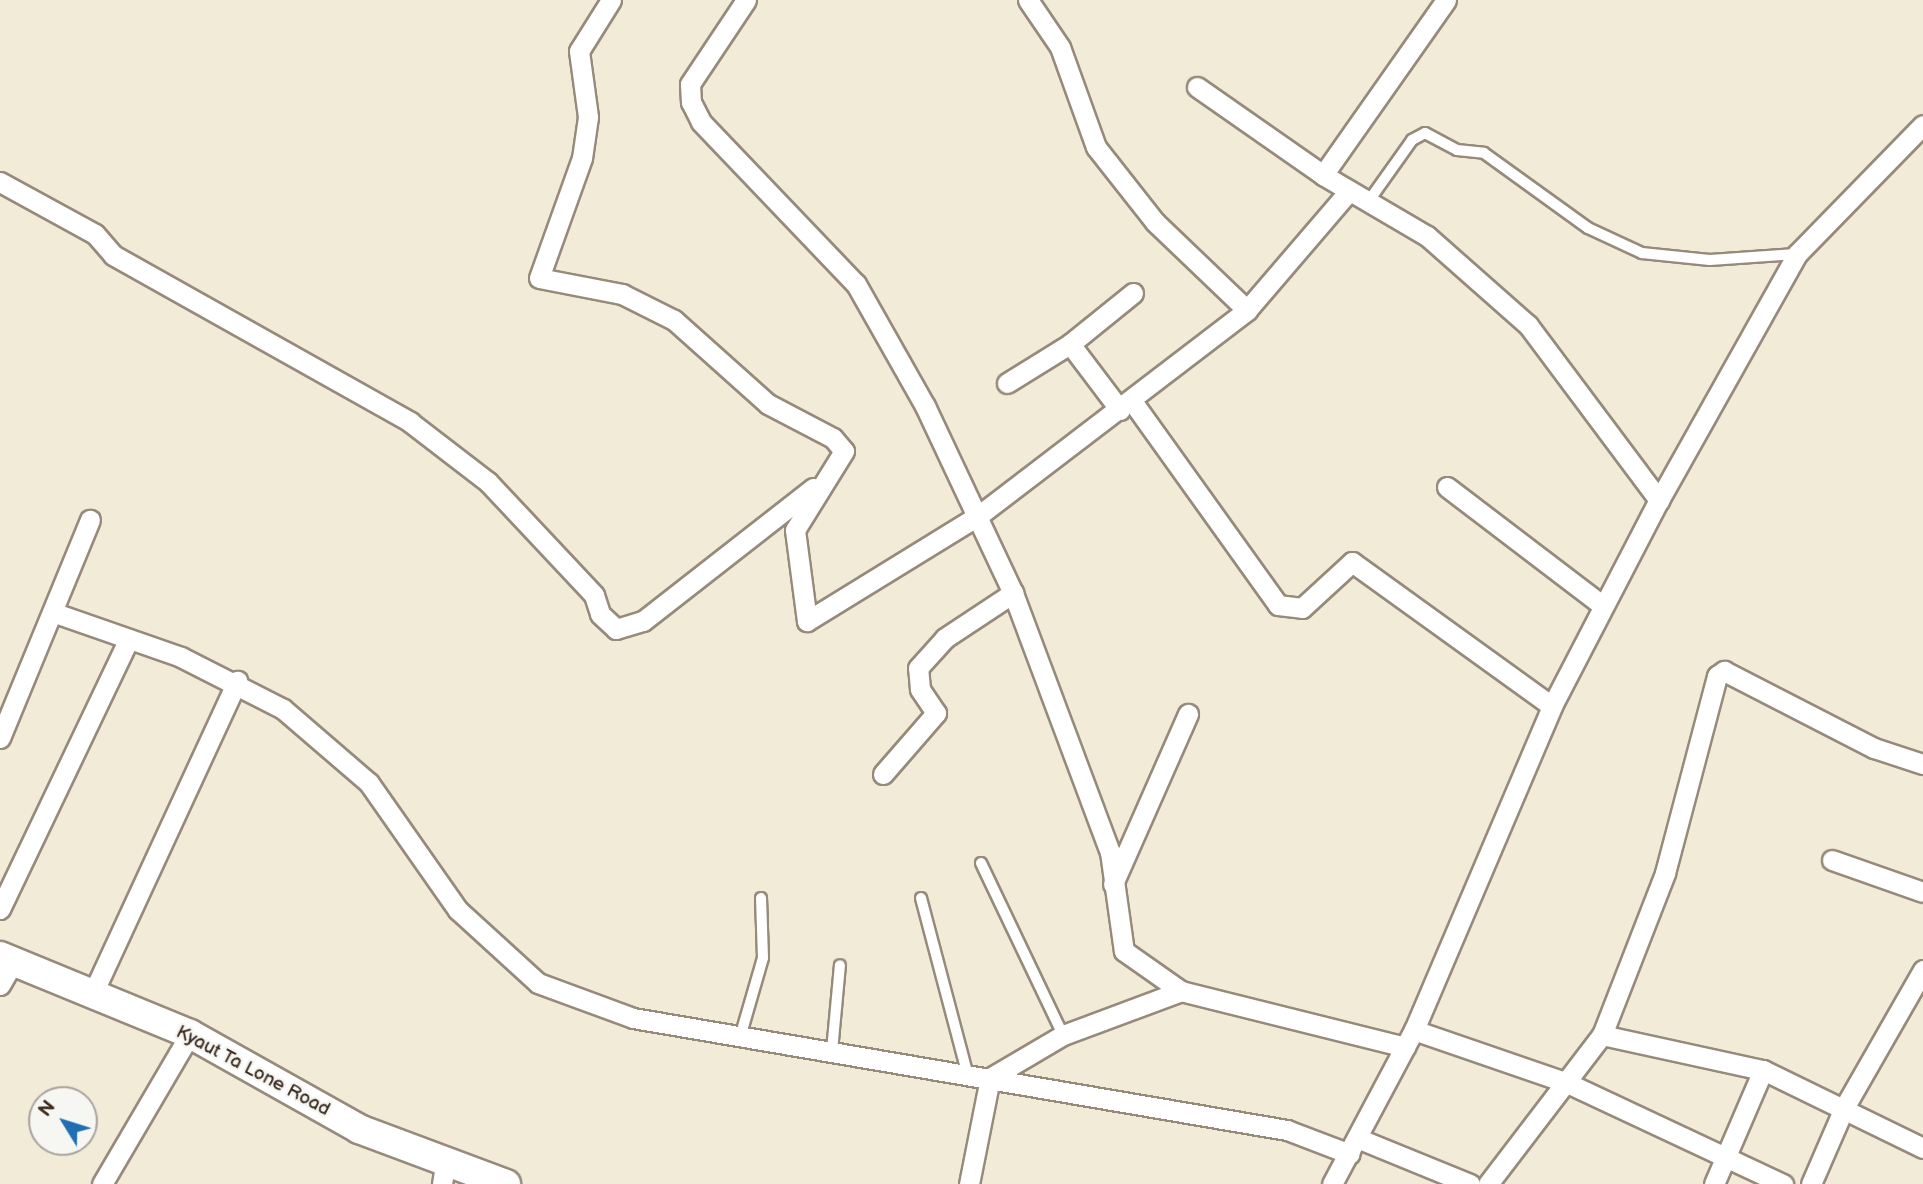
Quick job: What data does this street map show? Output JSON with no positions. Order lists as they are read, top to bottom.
{
  "streets": {
    "main road": ["Kyaut Ta Lone Road"]
  },
  "north": "top left"
}
